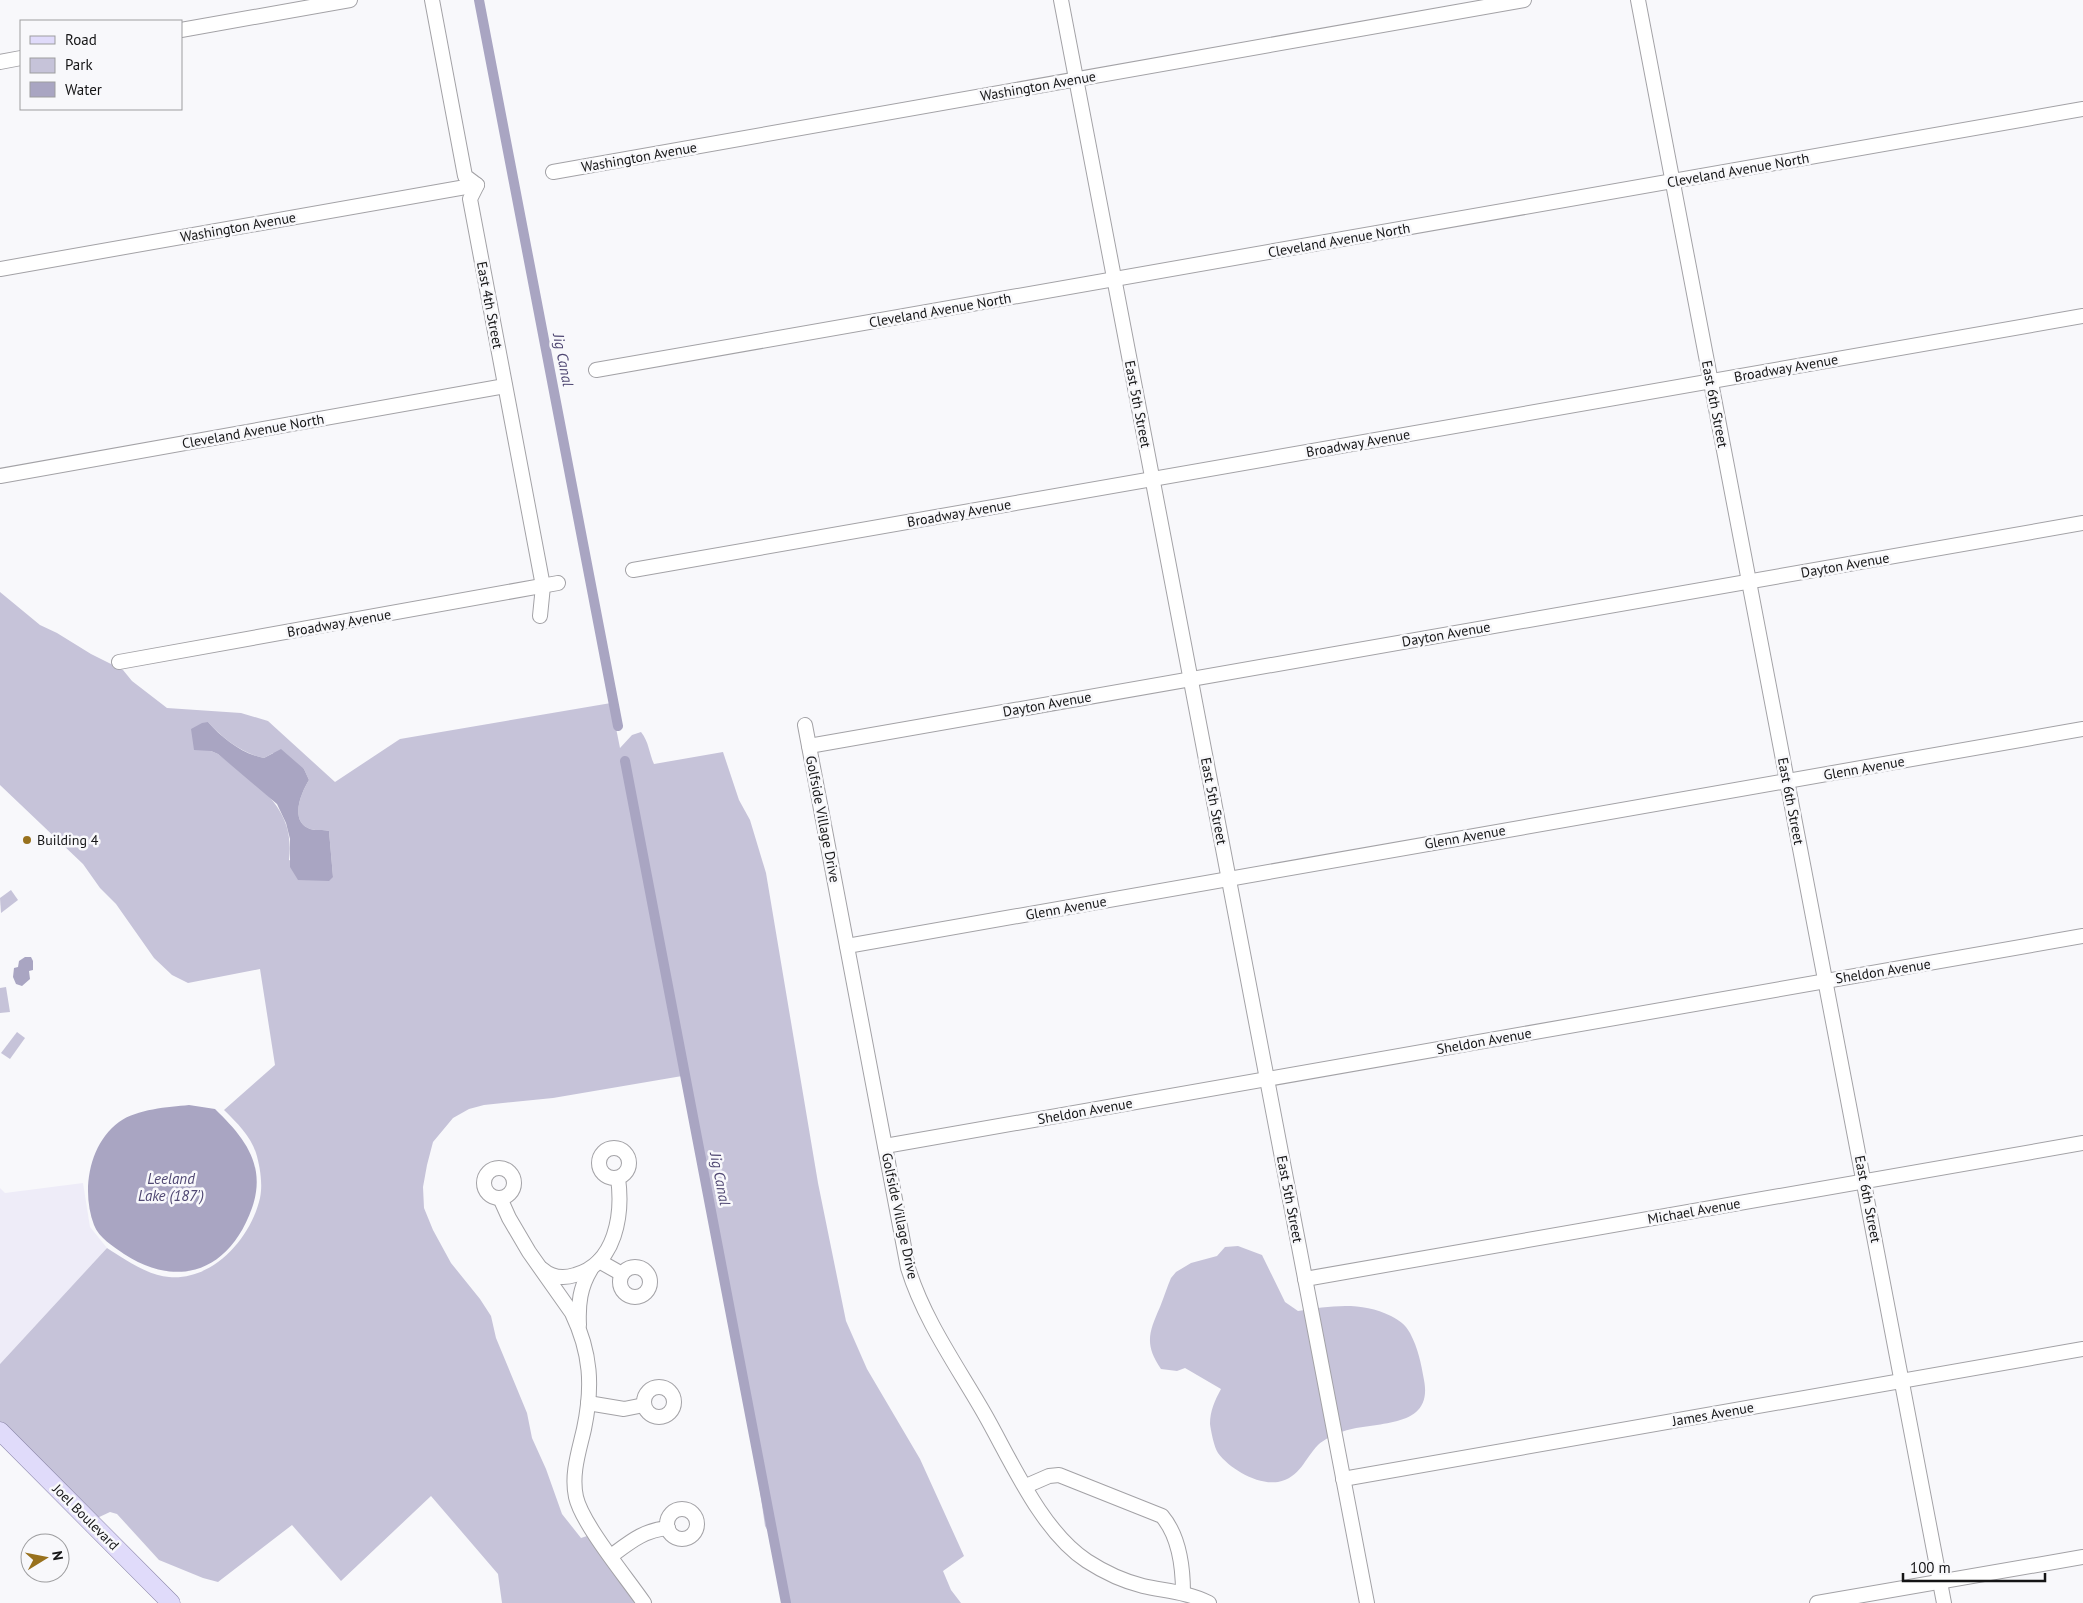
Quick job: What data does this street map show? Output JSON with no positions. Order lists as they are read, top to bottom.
{
  "streets": {
    "main road": ["Joel Boulevard"],
    "street": [
      "Washington Avenue",
      "Cleveland Avenue North",
      "East 4th Street",
      "Broadway Avenue",
      "East 5th Street",
      "East 6th Street",
      "Dayton Avenue",
      "Glenn Avenue",
      "Golfside Village Drive",
      "Sheldon Avenue",
      "Michael Avenue",
      "James Avenue"
    ]
  },
  "crossings": [
    ["Washington Avenue", "East 4th Street"],
    ["Washington Avenue", "East 5th Street"],
    ["Cleveland Avenue North", "East 4th Street"],
    ["Cleveland Avenue North", "East 5th Street"],
    ["Cleveland Avenue North", "East 6th Street"],
    ["East 4th Street", "Broadway Avenue"],
    ["Broadway Avenue", "East 5th Street"],
    ["Broadway Avenue", "East 6th Street"],
    ["East 5th Street", "Dayton Avenue"],
    ["East 5th Street", "Glenn Avenue"],
    ["East 5th Street", "Sheldon Avenue"],
    ["East 5th Street", "Michael Avenue"],
    ["East 5th Street", "James Avenue"],
    ["East 6th Street", "Dayton Avenue"],
    ["East 6th Street", "Glenn Avenue"],
    ["East 6th Street", "Sheldon Avenue"],
    ["East 6th Street", "Michael Avenue"],
    ["East 6th Street", "James Avenue"],
    ["Dayton Avenue", "Golfside Village Drive"],
    ["Glenn Avenue", "Golfside Village Drive"],
    ["Golfside Village Drive", "Sheldon Avenue"]
  ],
  "water": ["Jig Canal", "Leeland Lake (187')"],
  "places": ["Building 4"],
  "legend": ["Road", "Park", "Water"],
  "scale_bar": "100 m",
  "north": "right"
}
